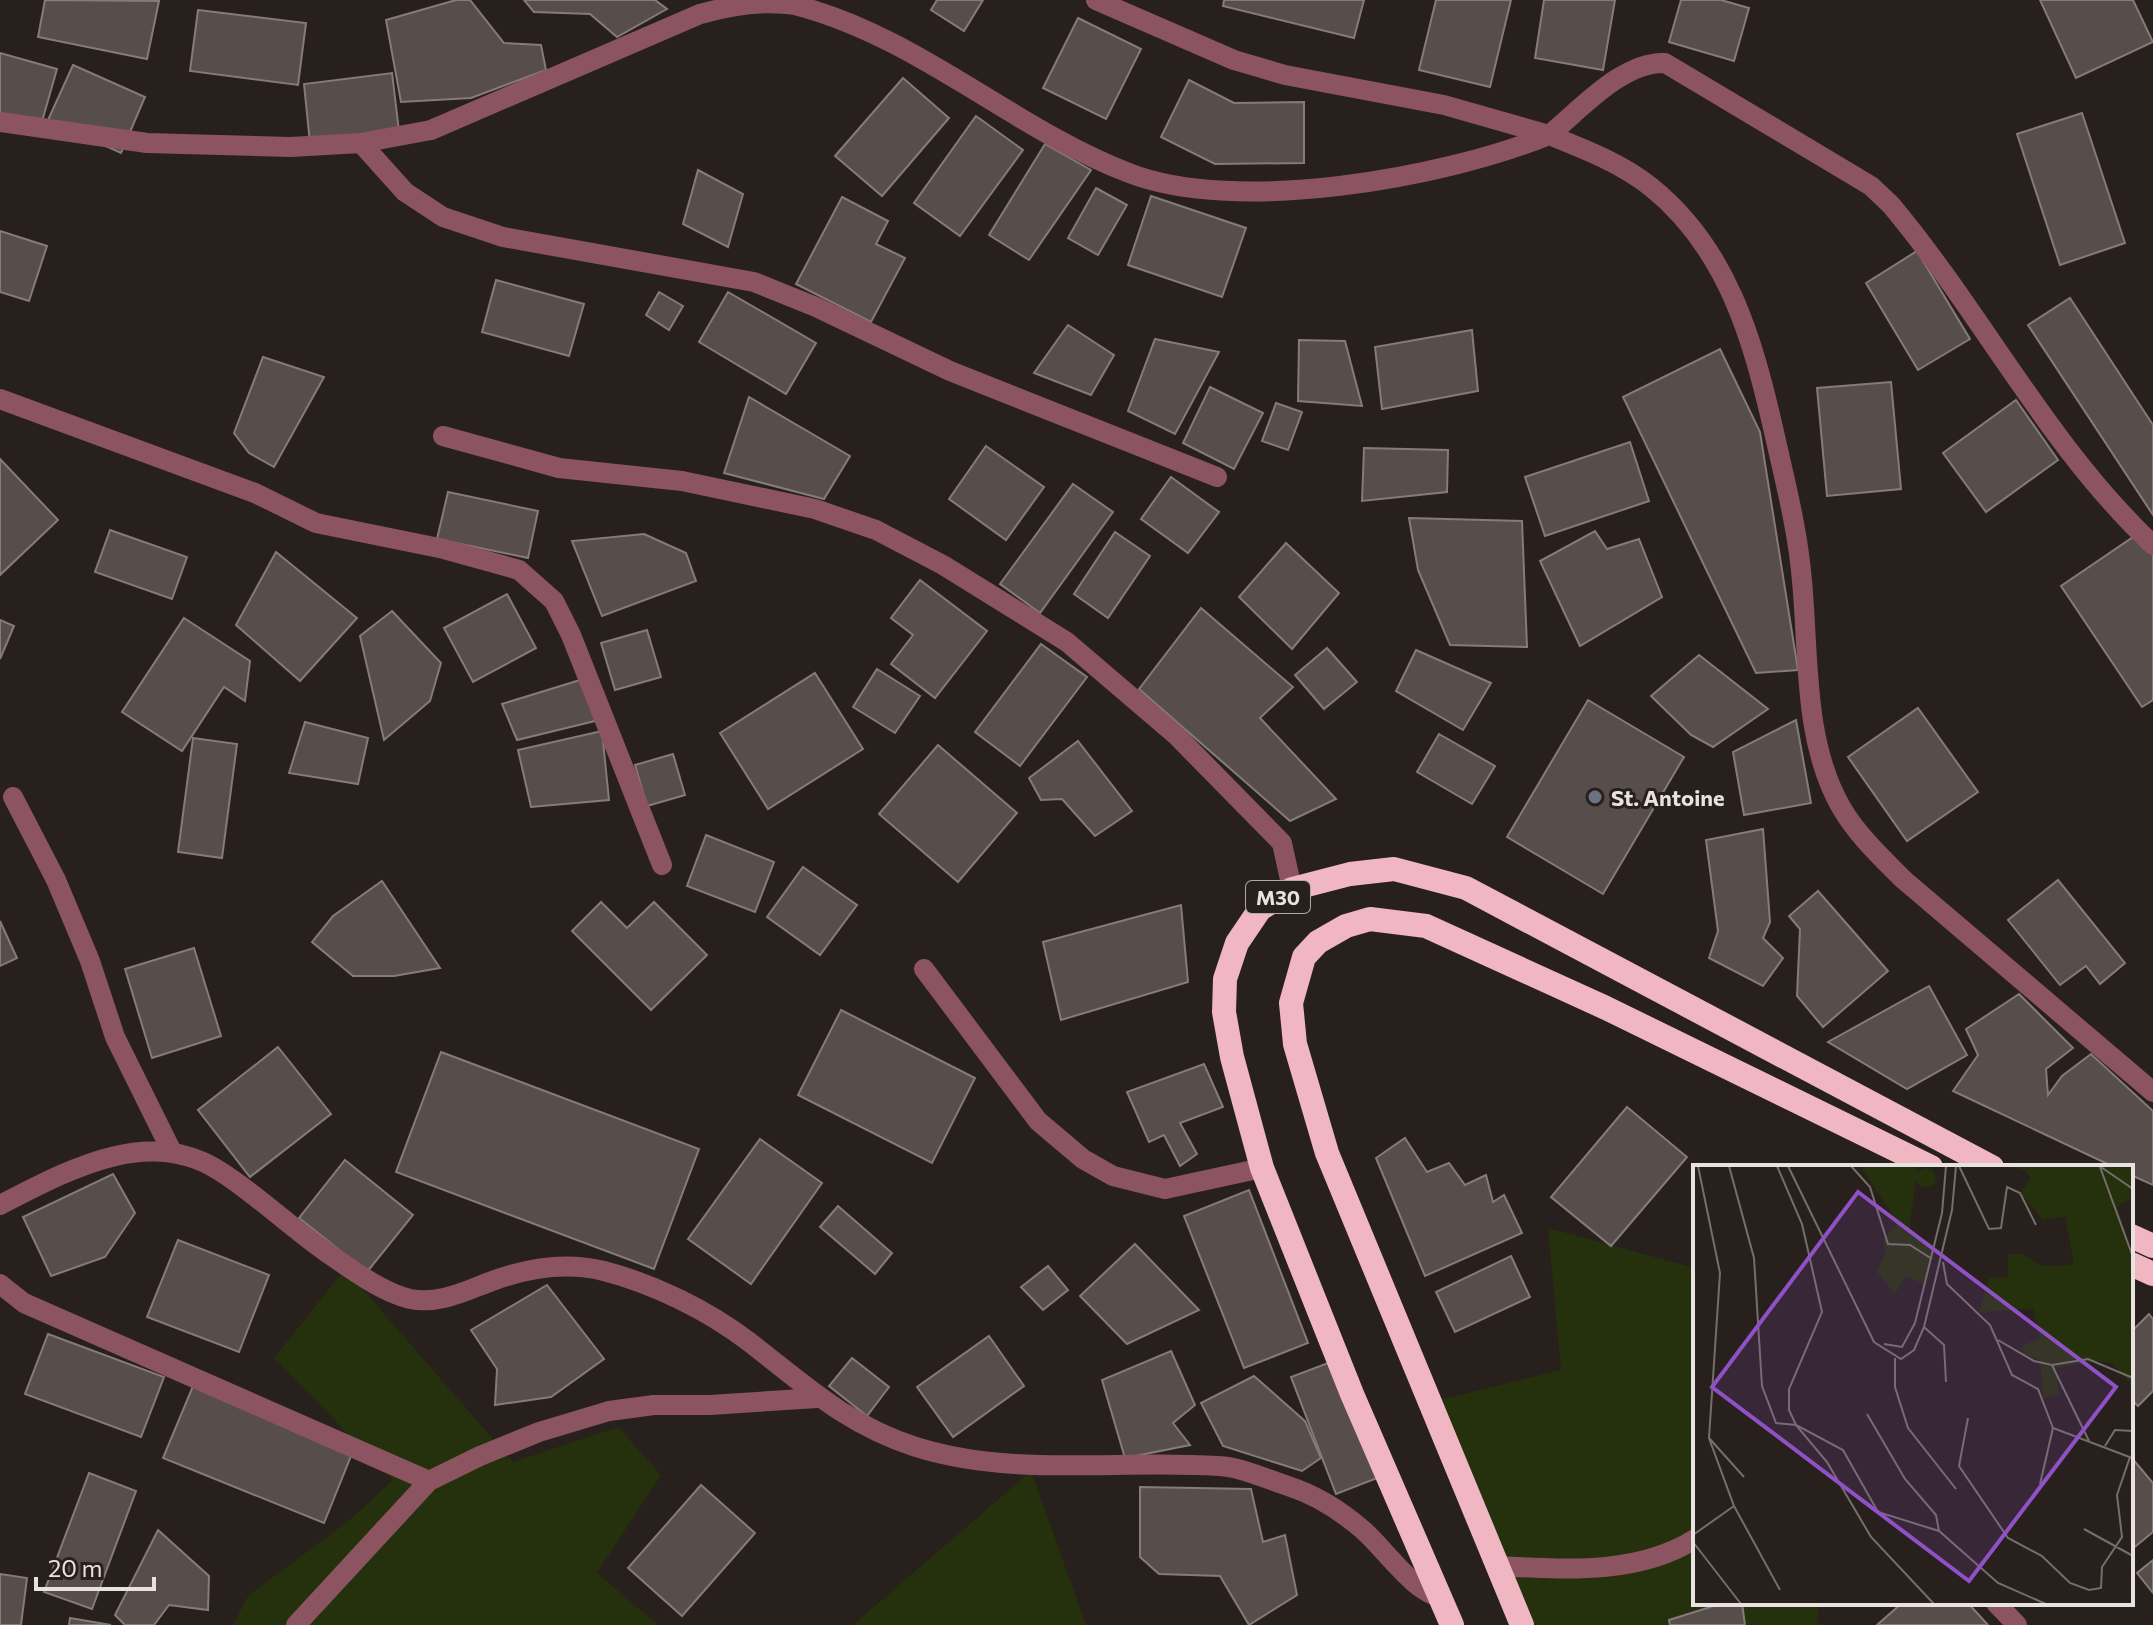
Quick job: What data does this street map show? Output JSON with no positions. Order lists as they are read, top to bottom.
{
  "streets": {
    "highway": ["M30"]
  },
  "places": ["St. Antoine"],
  "scale_bar": "20 m"
}
